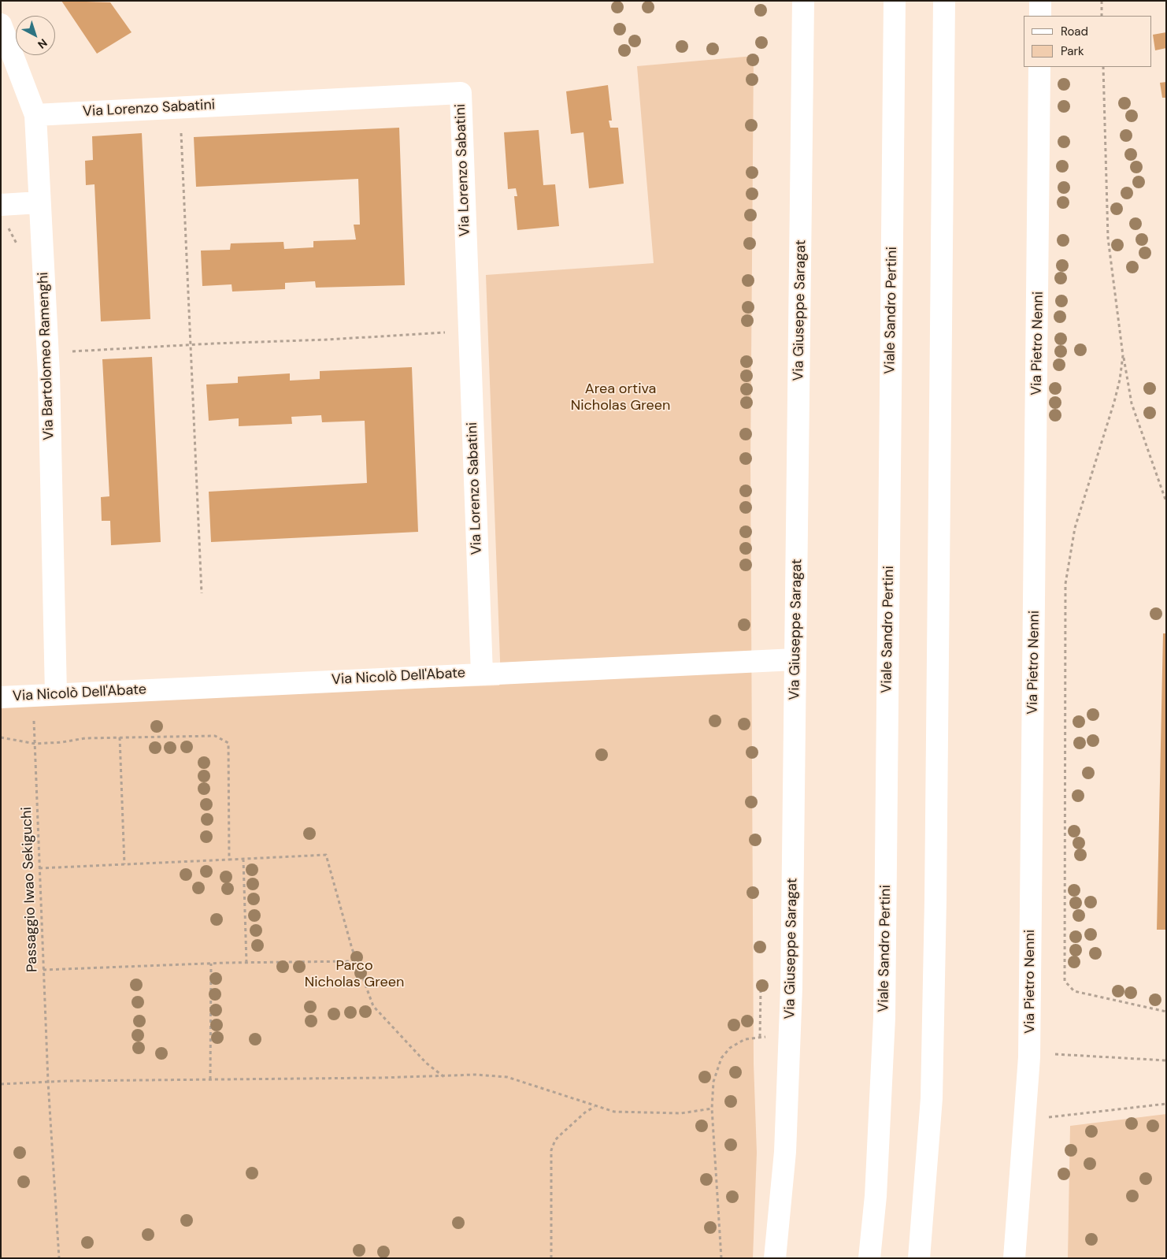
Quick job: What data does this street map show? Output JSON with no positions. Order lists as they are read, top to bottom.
{
  "streets": {
    "main road": [
      "Via Lorenzo Sabatini",
      "Via Giuseppe Saragat",
      "Viale Sandro Pertini",
      "Via Pietro Nenni",
      "Via Bartolomeo Ramenghi",
      "Via Nicolò Dell'Abate"
    ],
    "path": ["Passaggio Iwao Sekiguchi"]
  },
  "crossings": [
    ["Via Lorenzo Sabatini", "Via Bartolomeo Ramenghi"],
    ["Via Lorenzo Sabatini", "Via Nicolò Dell'Abate"],
    ["Via Giuseppe Saragat", "Via Nicolò Dell'Abate"],
    ["Via Bartolomeo Ramenghi", "Via Nicolò Dell'Abate"],
    ["Via Nicolò Dell'Abate", "Passaggio Iwao Sekiguchi"]
  ],
  "parks": ["Area ortiva Nicholas Green", "Parco Nicholas Green"],
  "legend": ["Road", "Park"],
  "north": "bottom right"
}
